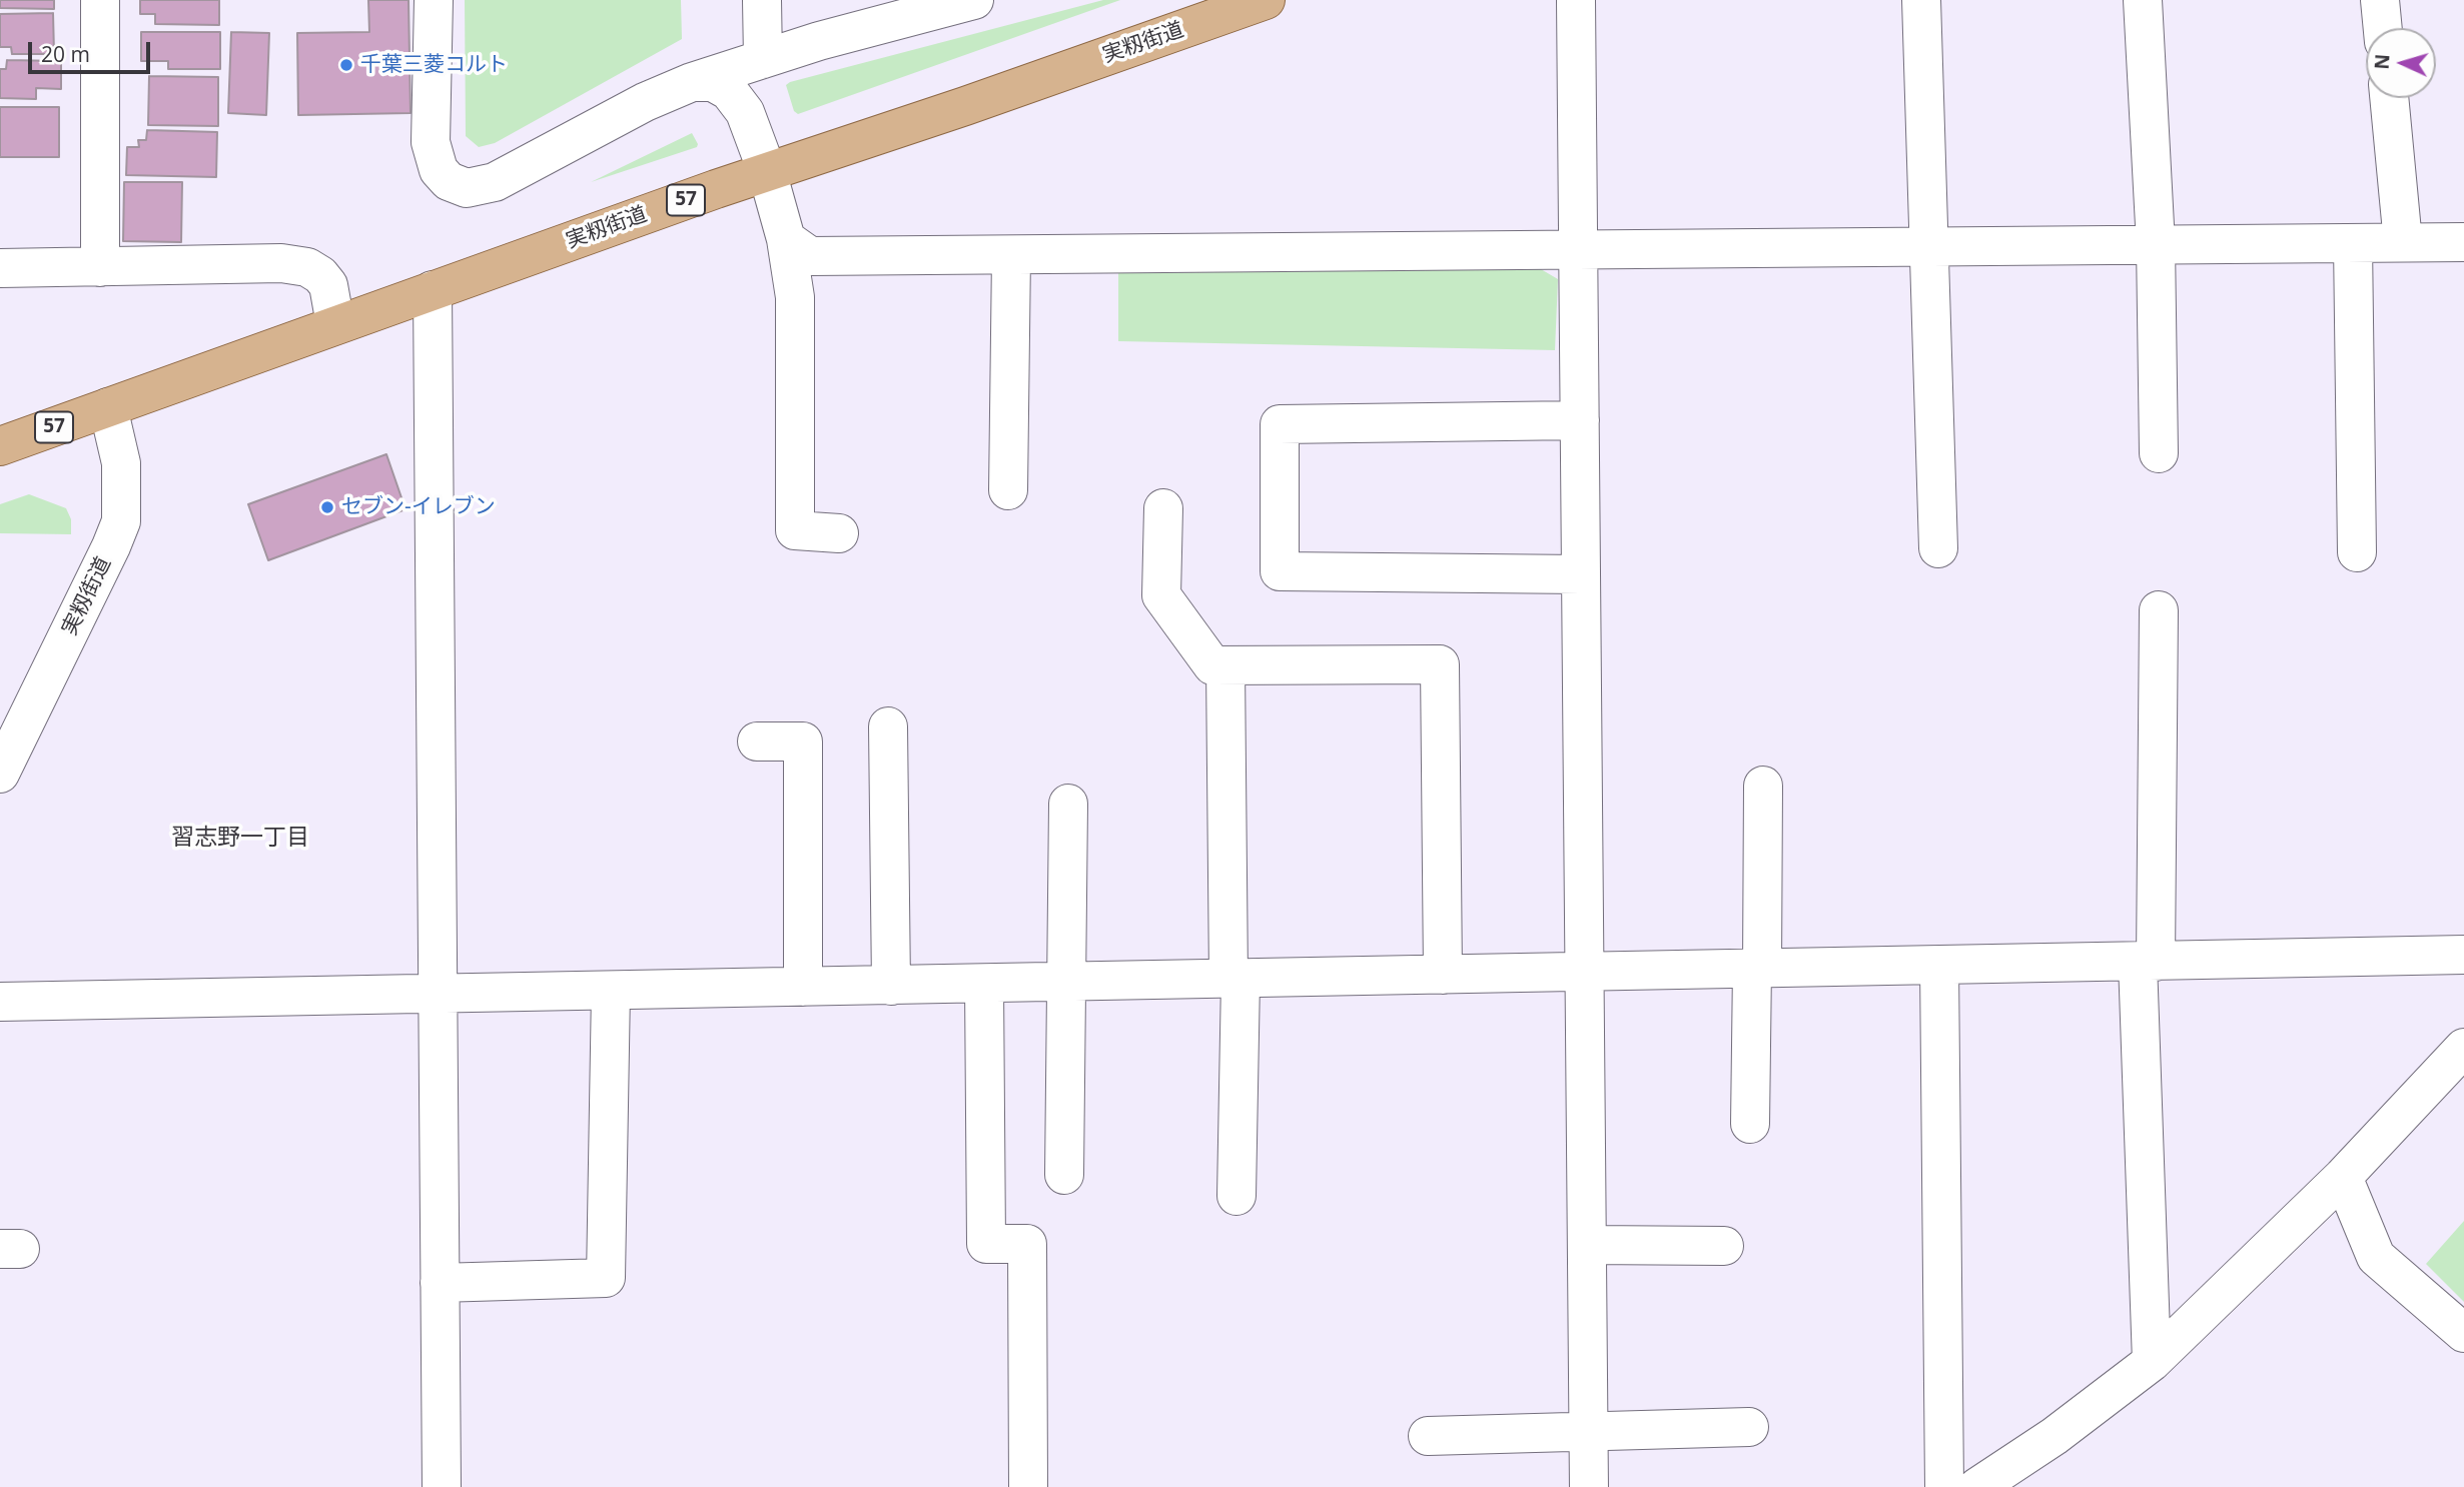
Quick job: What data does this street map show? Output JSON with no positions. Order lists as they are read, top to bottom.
{
  "streets": {
    "main road": ["実籾街道", "57"]
  },
  "districts": ["習志野一丁目"],
  "places": ["千葉三菱コルト", "セブン-イレブン"],
  "scale_bar": "20 m",
  "north": "left"
}
